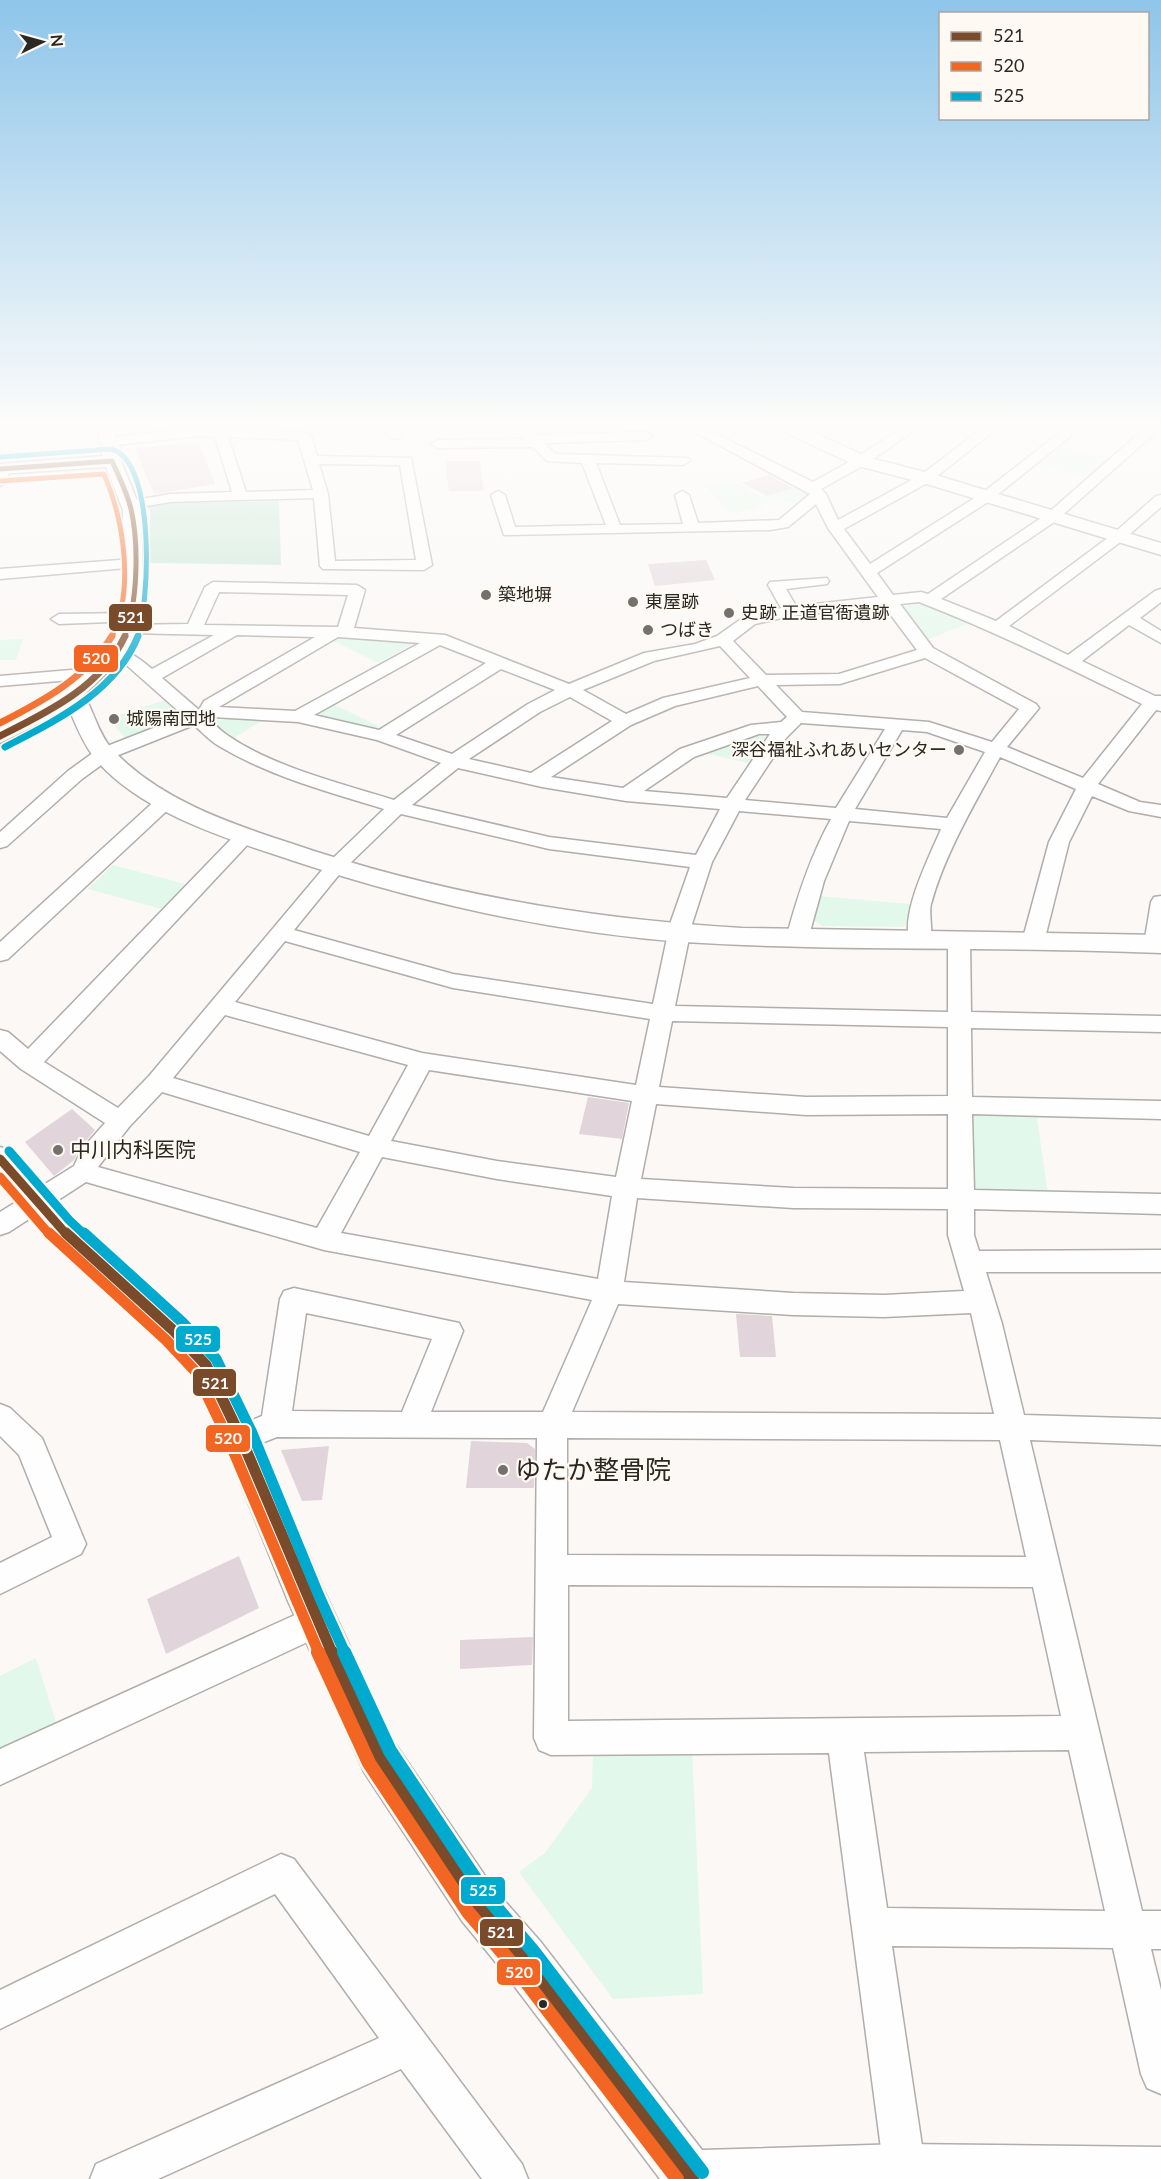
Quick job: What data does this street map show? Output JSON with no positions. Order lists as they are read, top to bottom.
{
  "places": [
    "築地塀",
    "東屋跡",
    "史跡 正道官衙遺跡",
    "つばき",
    "城陽南団地",
    "深谷福祉ふれあいセンター",
    "中川内科医院",
    "ゆたか整骨院"
  ],
  "lines": ["transit line 521", "transit line 520", "transit line 525"],
  "legend": ["521", "520", "525"],
  "north": "right"
}
